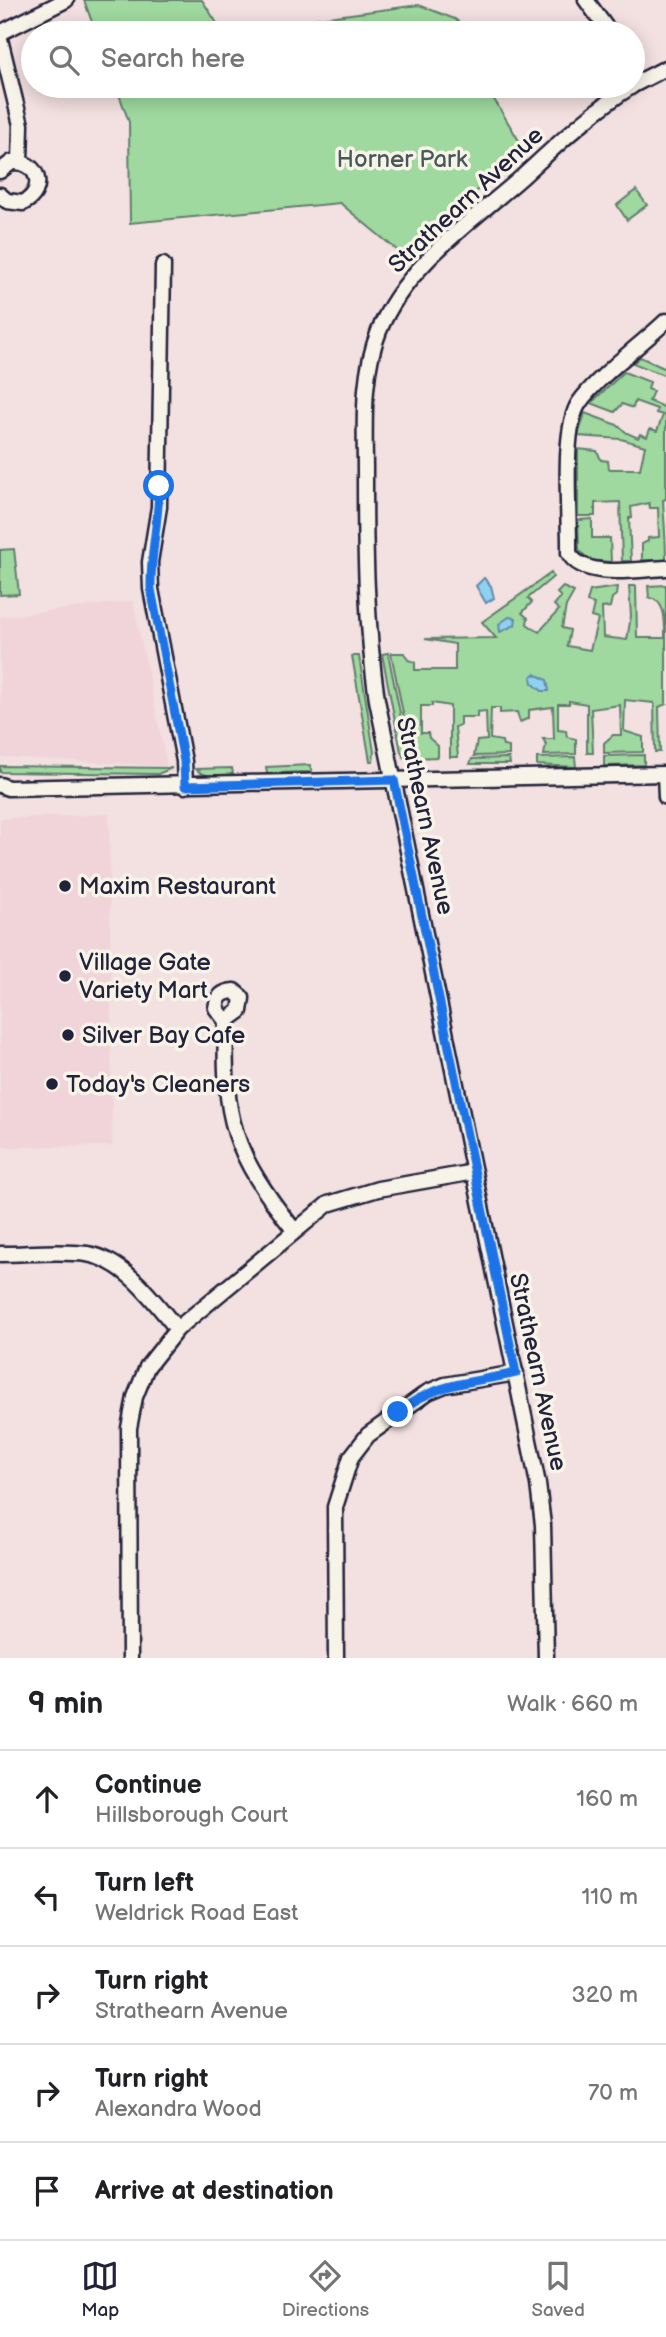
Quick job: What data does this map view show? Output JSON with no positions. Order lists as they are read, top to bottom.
{
  "streets": {
    "street": ["Strathearn Avenue"]
  },
  "parks": ["Horner Park"],
  "places": [
    "Maxim Restaurant",
    "Village Gate Variety Mart",
    "Silver Bay Cafe",
    "Today's Cleaners"
  ],
  "page": {
    "search": "Search here",
    "heading": ["9 min", "Walk · 660 m"],
    "list": [
      ["Continue", "Hillsborough Court", "160 m"],
      ["Turn left", "Weldrick Road East", "110 m"],
      ["Turn right", "Strathearn Avenue", "320 m"],
      ["Turn right", "Alexandra Wood", "70 m"],
      "Arrive at destination"
    ],
    "nav": ["Map", "Directions", "Saved"]
  }
}
